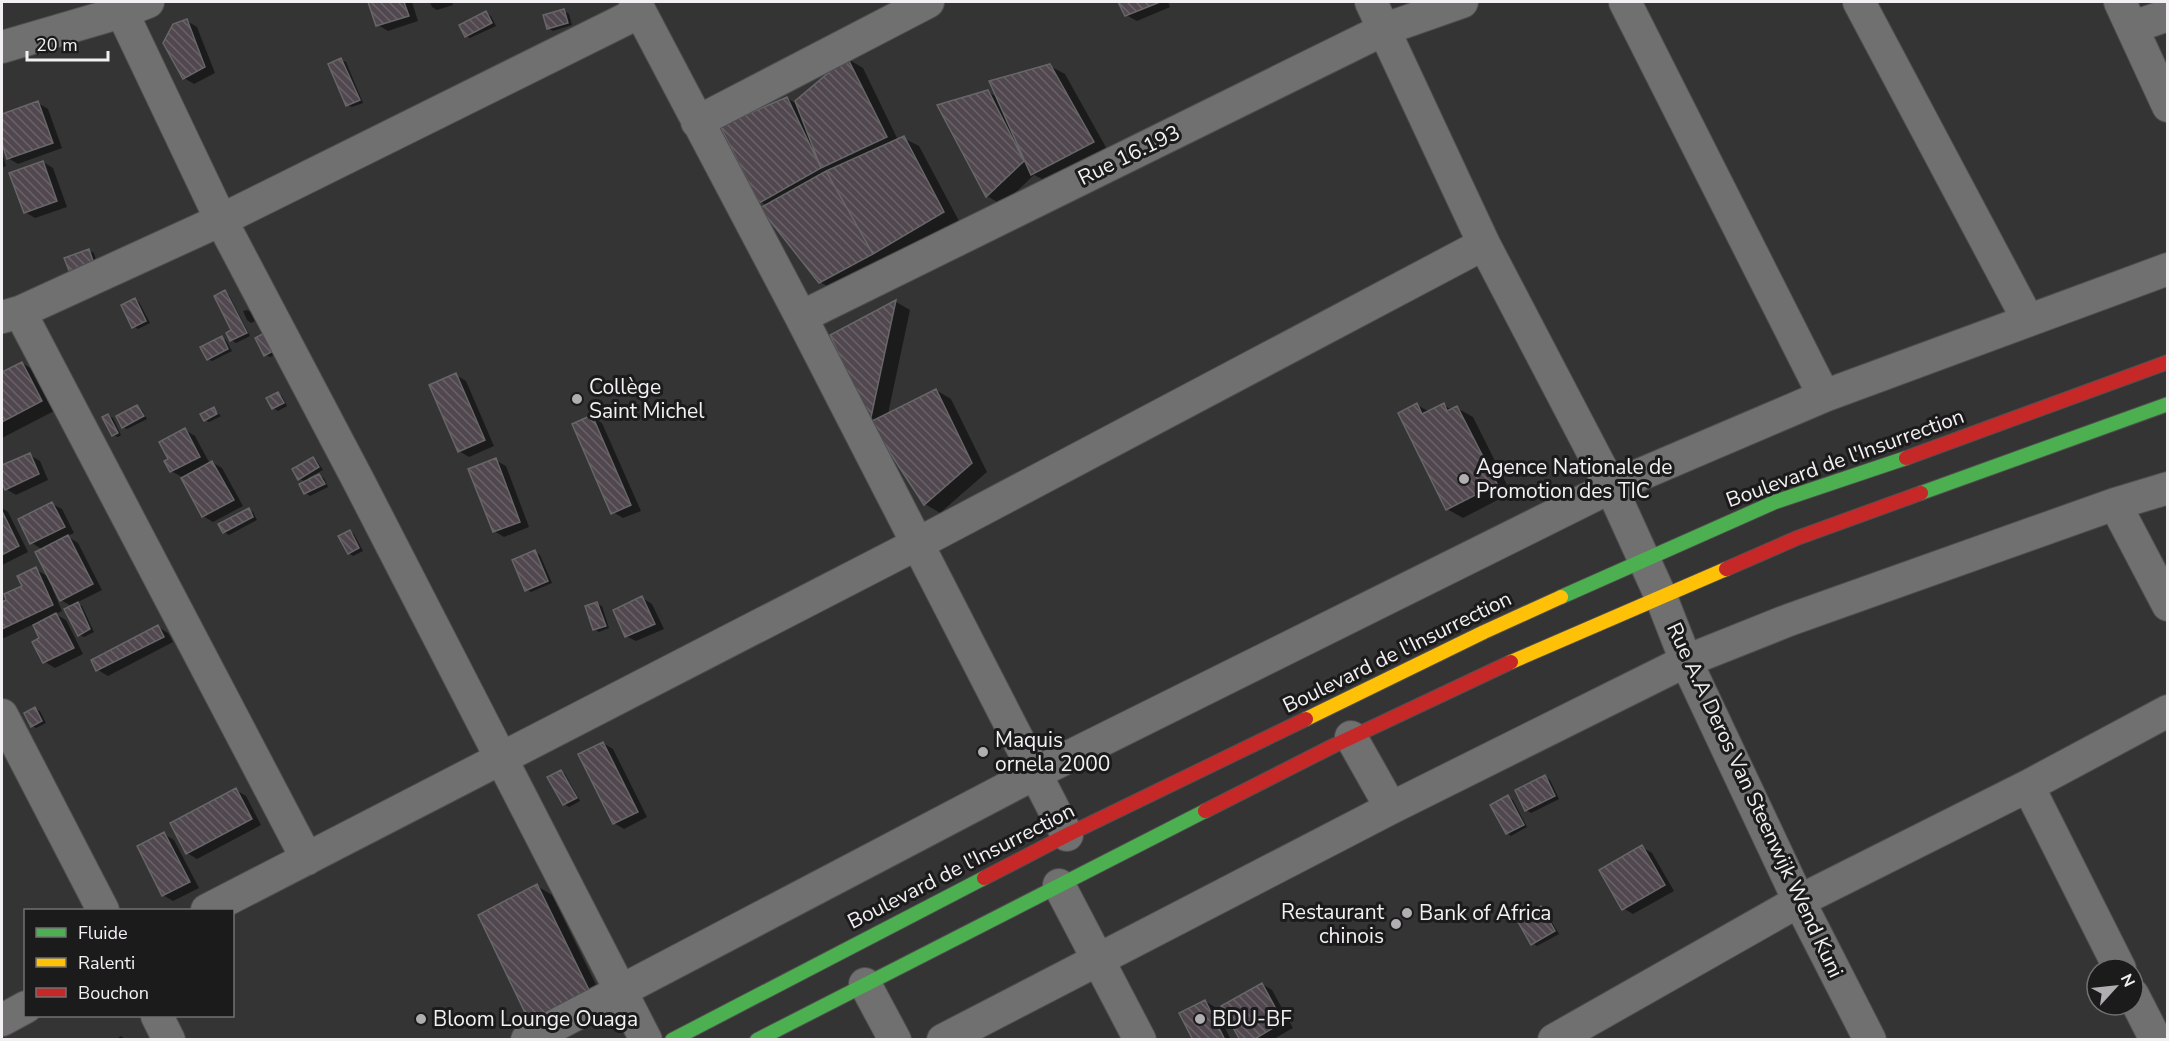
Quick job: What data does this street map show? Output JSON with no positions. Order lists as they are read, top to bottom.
{
  "streets": {
    "main road": ["Boulevard de l'Insurrection"],
    "street": ["Rue 16.193", "Rue A.A Deros Van Steenwijk Wend Kuni"]
  },
  "crossings": [
    ["Rue 16.193", "Rue A.A Deros Van Steenwijk Wend Kuni"],
    ["Boulevard de l'Insurrection", "Rue A.A Deros Van Steenwijk Wend Kuni"]
  ],
  "places": [
    "Collège Saint Michel",
    "Agence Nationale de Promotion des TIC",
    "Maquis ornela 2000",
    "Bank of Africa",
    "Restaurant chinois",
    "Bloom Lounge Ouaga",
    "BDU-BF"
  ],
  "legend": ["Fluide", "Ralenti", "Bouchon"],
  "scale_bar": "20 m",
  "north": "top right"
}
